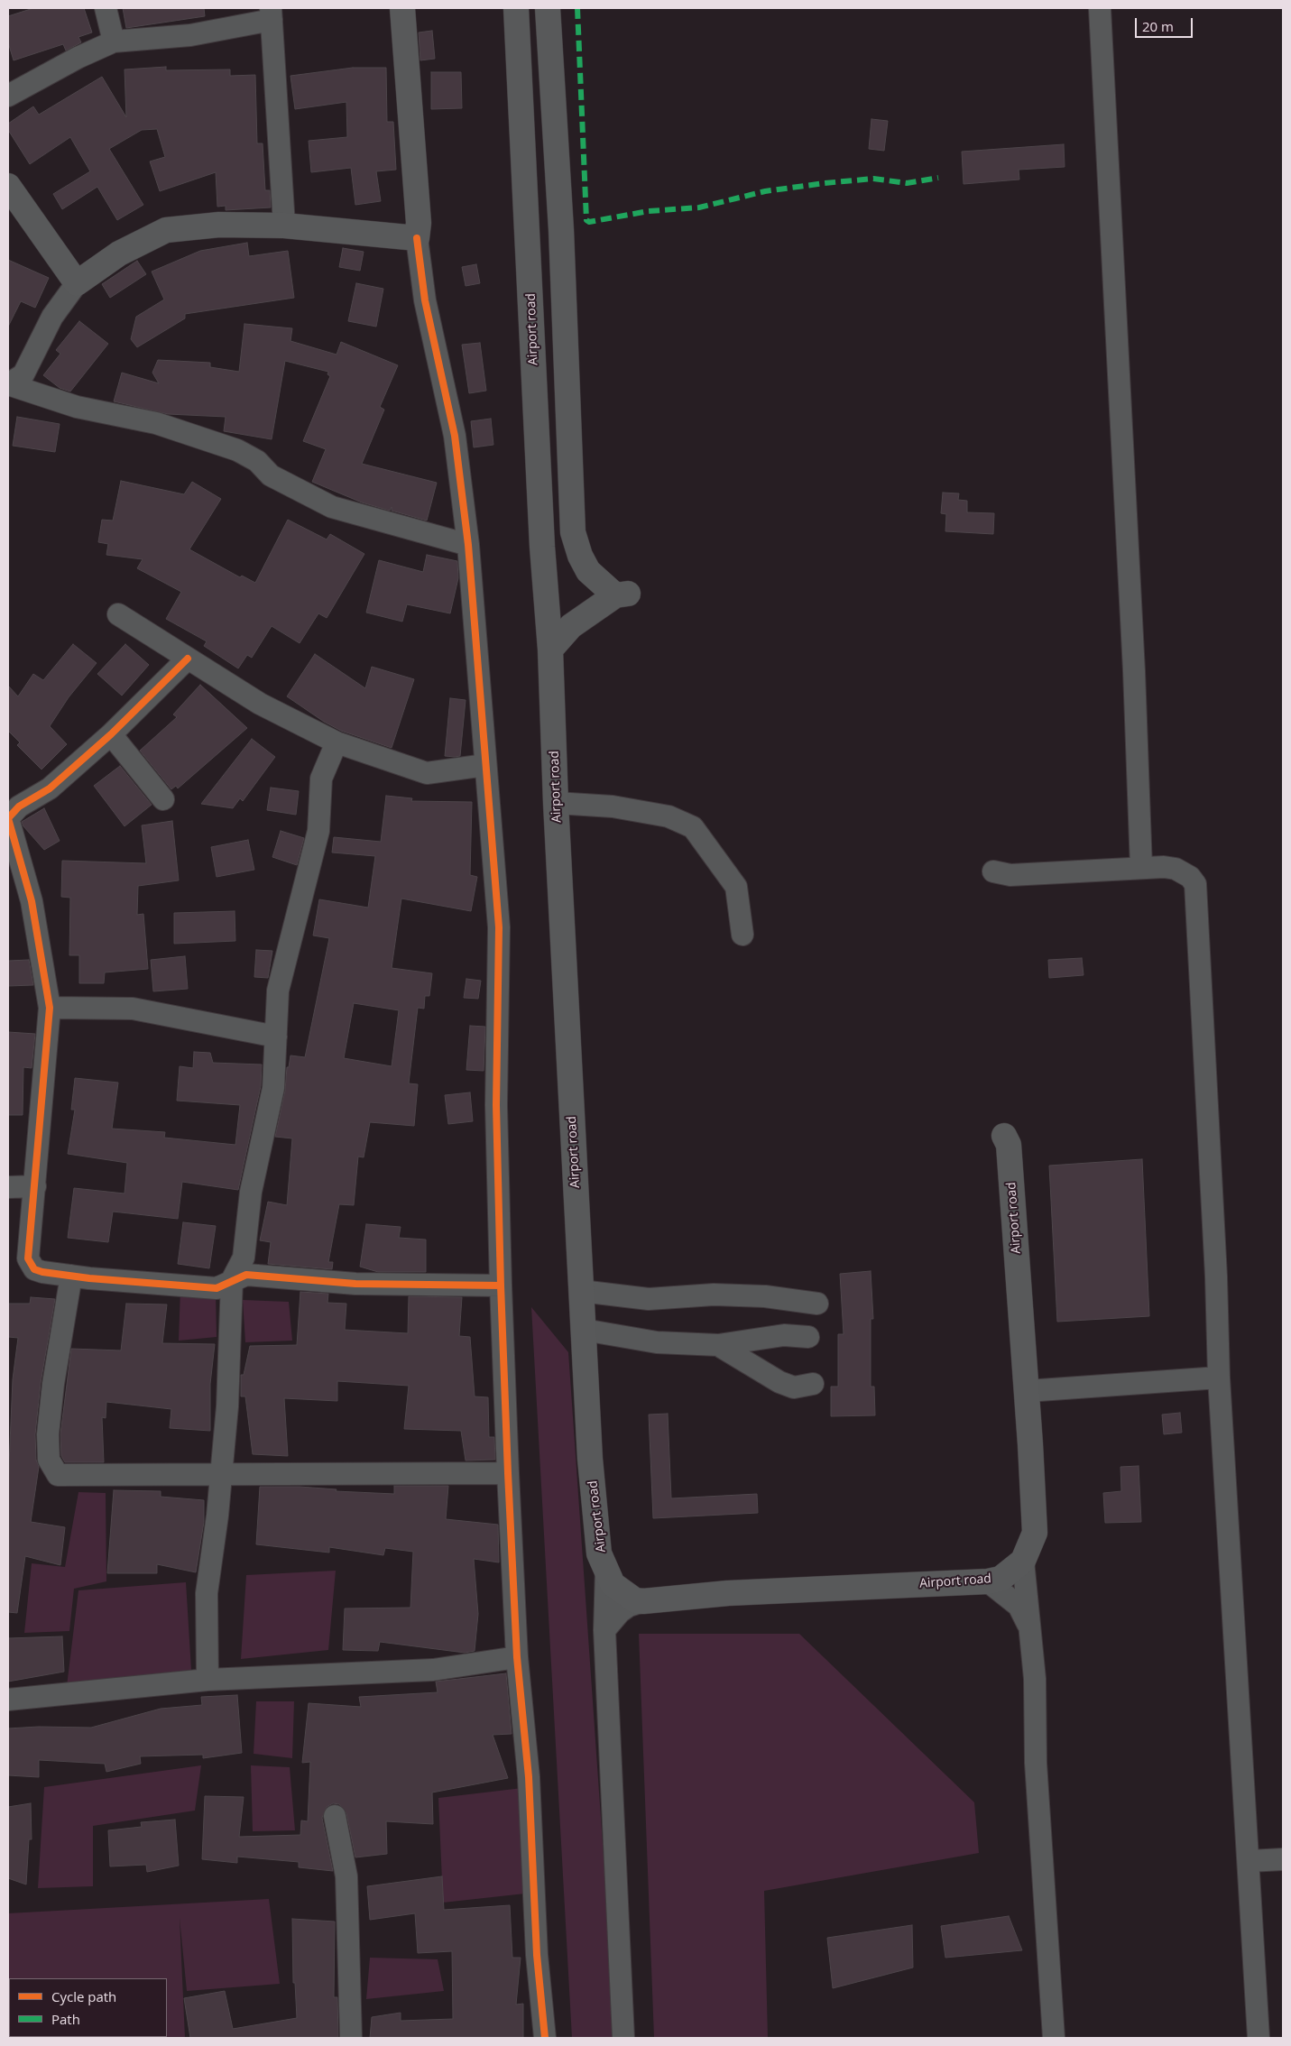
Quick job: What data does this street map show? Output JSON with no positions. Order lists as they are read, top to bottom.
{
  "streets": {
    "main road": ["Airport road"]
  },
  "legend": ["Cycle path", "Path"],
  "scale_bar": "20 m"
}
